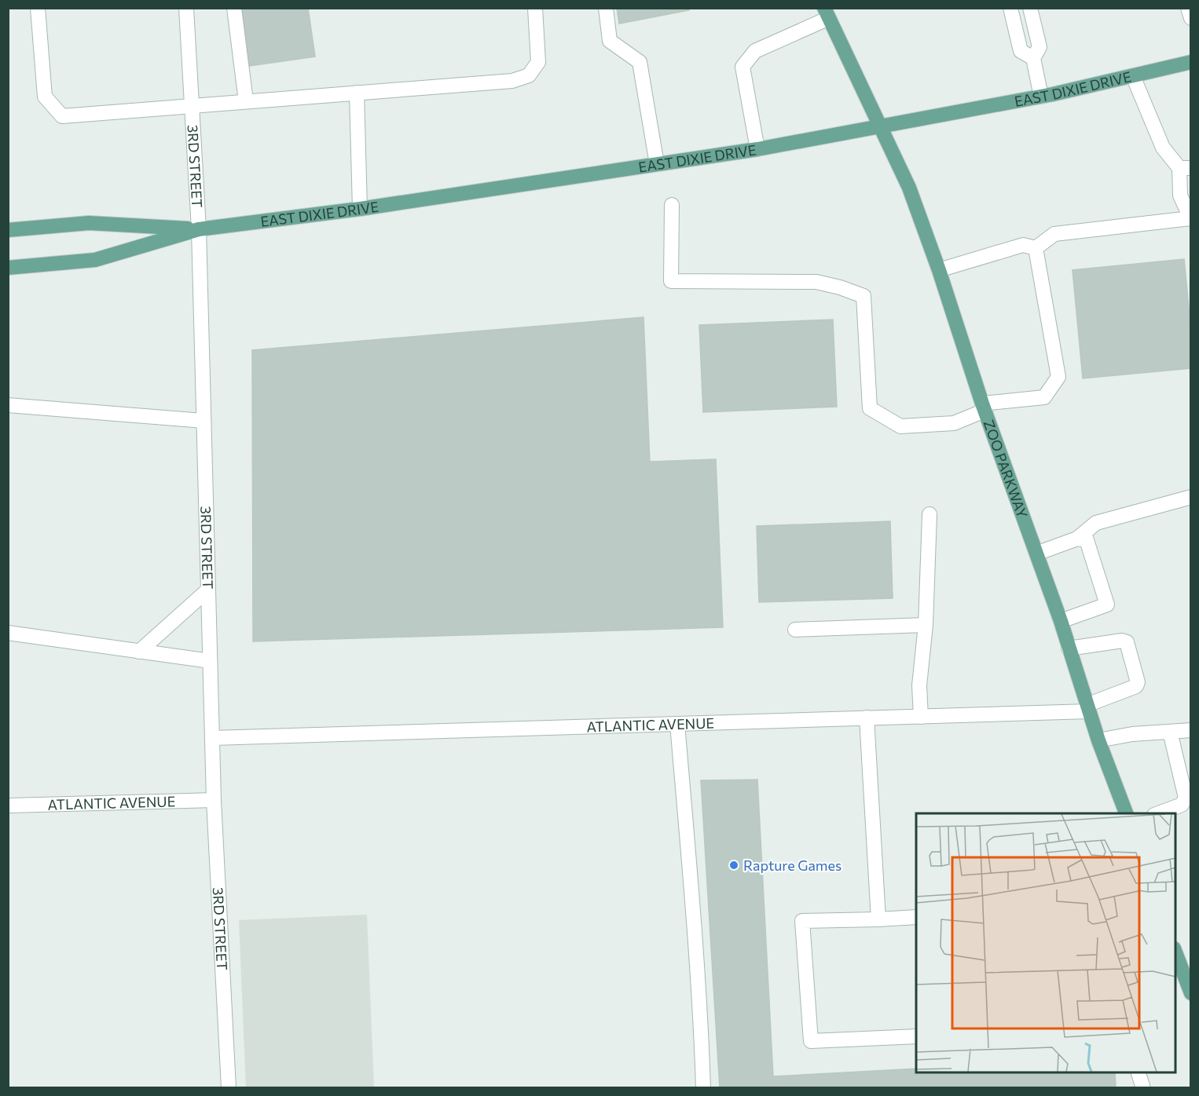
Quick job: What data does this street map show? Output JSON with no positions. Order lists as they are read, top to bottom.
{
  "streets": {
    "main road": ["EAST DIXIE DRIVE", "ZOO PARKWAY"],
    "street": ["3RD STREET", "ATLANTIC AVENUE"]
  },
  "crossings": [
    ["EAST DIXIE DRIVE", "3RD STREET"],
    ["EAST DIXIE DRIVE", "ZOO PARKWAY"],
    ["3RD STREET", "ATLANTIC AVENUE"],
    ["ZOO PARKWAY", "ATLANTIC AVENUE"]
  ],
  "places": ["Rapture Games"]
}
